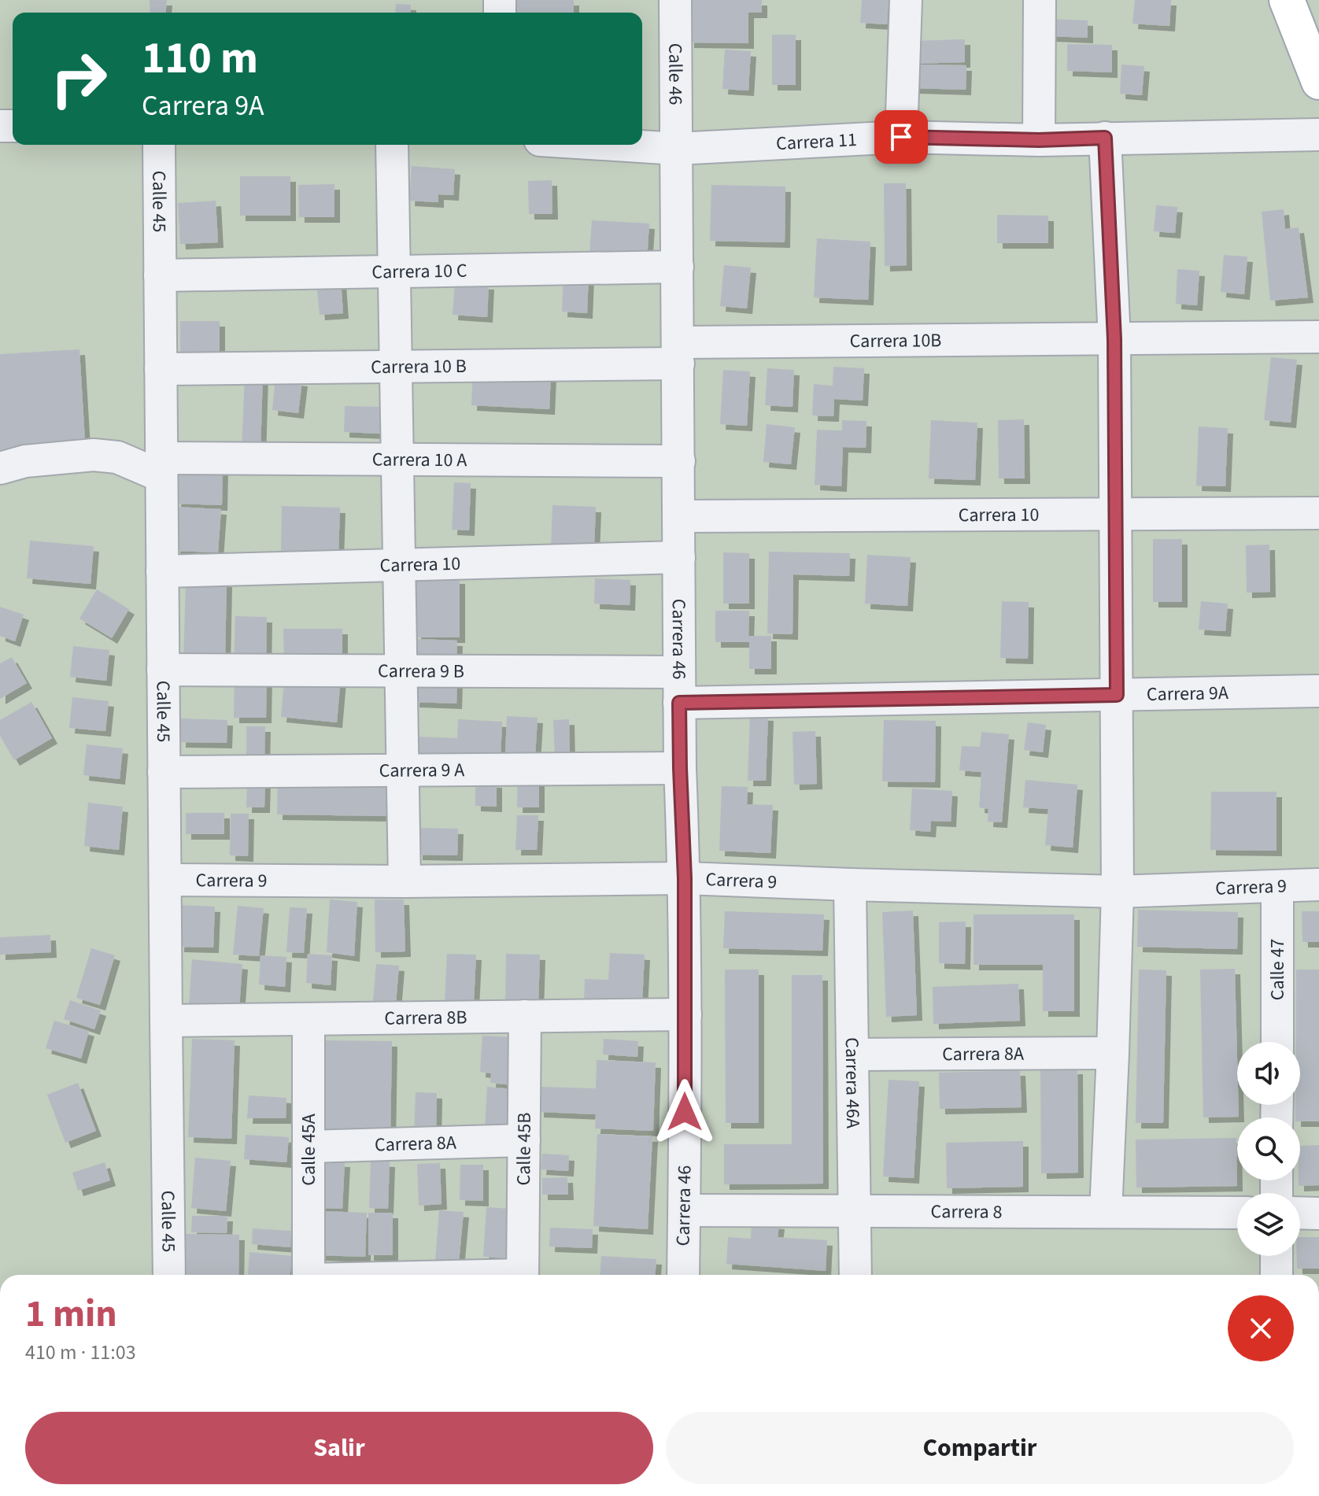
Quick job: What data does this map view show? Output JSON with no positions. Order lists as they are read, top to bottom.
{
  "streets": {
    "street": [
      "Calle 46",
      "Carrera 11",
      "Calle 45",
      "Carrera 10 C",
      "Carrera 10B",
      "Carrera 10 B",
      "Carrera 10 A",
      "Carrera 10",
      "Carrera 46",
      "Carrera 9 B",
      "Carrera 9A",
      "Carrera 9 A",
      "Carrera 9",
      "Calle 47",
      "Carrera 8B",
      "Carrera 8A",
      "Carrera 46A",
      "Calle 45B",
      "Calle 45A",
      "Carrera 8"
    ]
  },
  "crossings": [
    ["Calle 46", "Carrera 11"],
    ["Calle 46", "Carrera 46"],
    ["Carrera 11", "Carrera 46"],
    ["Calle 45", "Carrera 10 C"],
    ["Calle 45", "Carrera 10 B"],
    ["Calle 45", "Carrera 10 A"],
    ["Calle 45", "Carrera 10"],
    ["Calle 45", "Carrera 9 B"],
    ["Calle 45", "Carrera 9 A"],
    ["Calle 45", "Carrera 9"],
    ["Calle 45", "Carrera 8B"],
    ["Carrera 10 C", "Carrera 46"],
    ["Carrera 10B", "Carrera 10 B"],
    ["Carrera 10B", "Carrera 46"],
    ["Carrera 10 B", "Carrera 46"],
    ["Carrera 10 A", "Carrera 46"],
    ["Carrera 10", "Carrera 46"],
    ["Carrera 46", "Carrera 9 B"],
    ["Carrera 46", "Carrera 9A"],
    ["Carrera 46", "Carrera 9 A"],
    ["Carrera 46", "Carrera 9"],
    ["Carrera 46", "Carrera 8B"],
    ["Carrera 46", "Carrera 8"],
    ["Carrera 9 B", "Carrera 9A"],
    ["Carrera 9", "Calle 47"],
    ["Carrera 9", "Carrera 46A"],
    ["Carrera 8B", "Calle 45B"],
    ["Carrera 8B", "Calle 45A"],
    ["Carrera 8A", "Carrera 46A"],
    ["Carrera 8A", "Calle 45B"],
    ["Carrera 8A", "Calle 45A"],
    ["Carrera 46A", "Carrera 8"]
  ],
  "page": {
    "turn": ["110 m", "Carrera 9A"],
    "heading": ["1 min", "410 m · 11:03"],
    "buttons": ["Salir", "Compartir"]
  }
}
